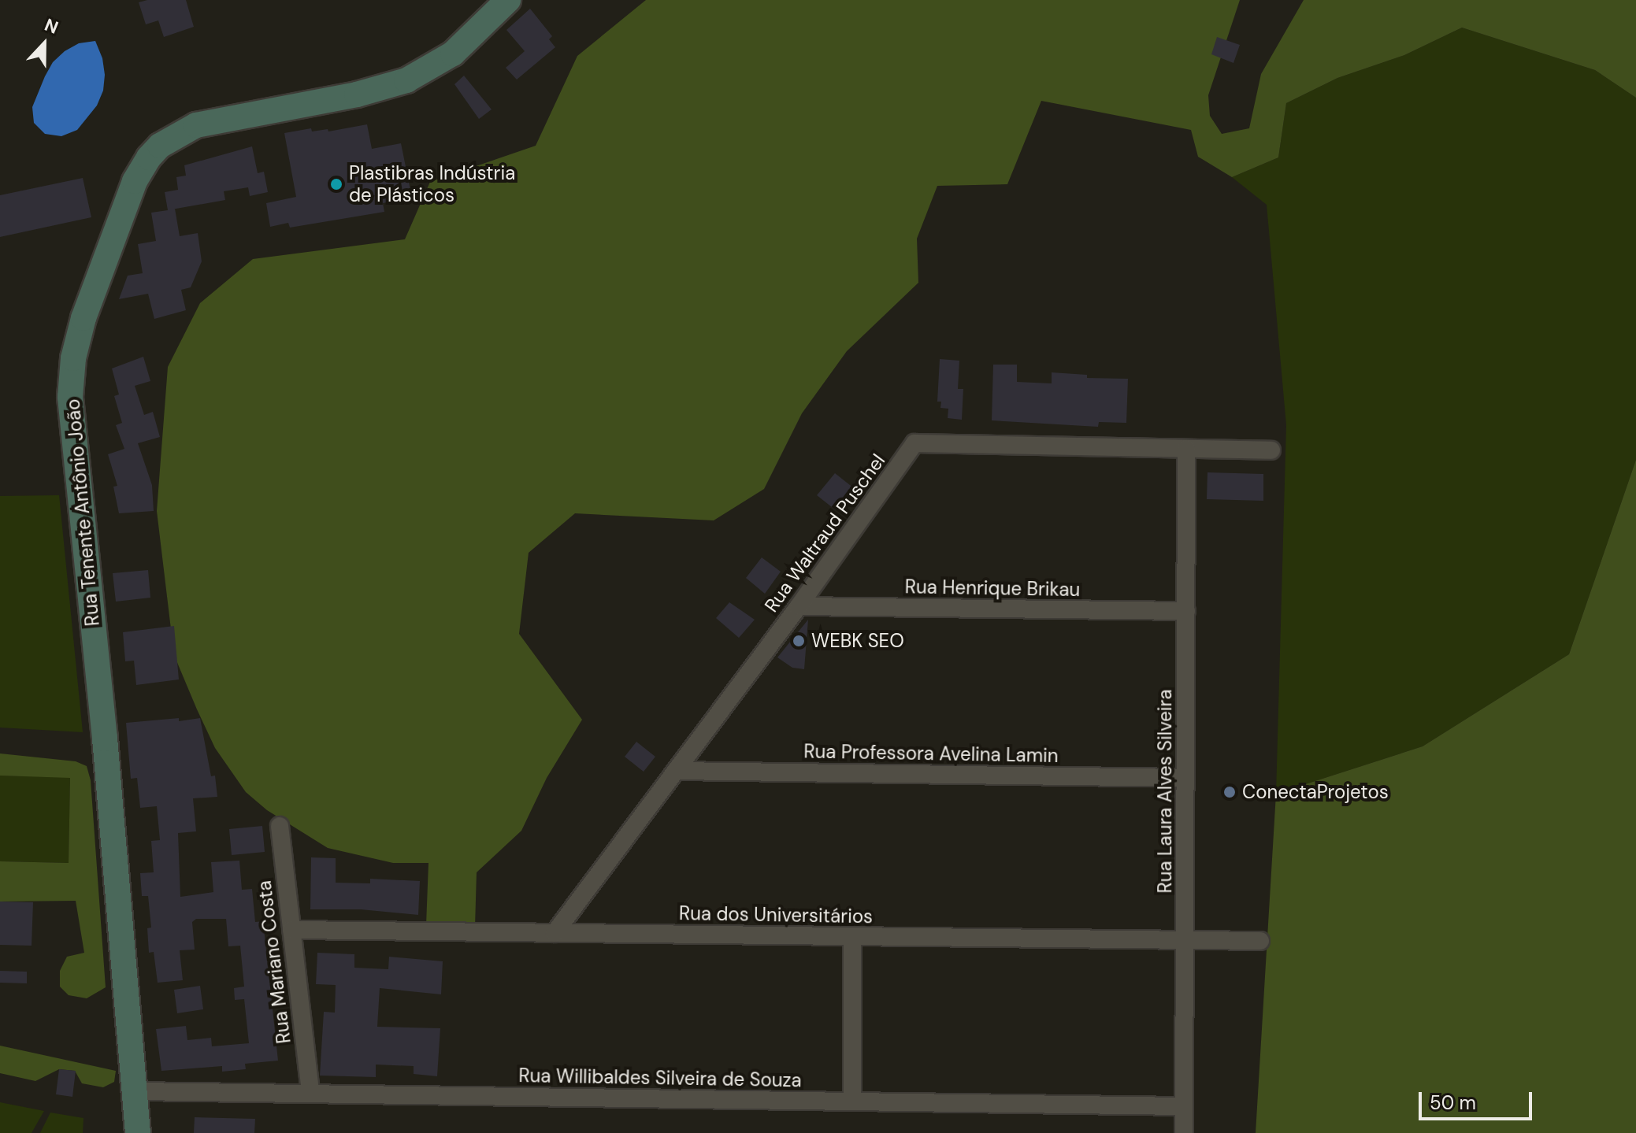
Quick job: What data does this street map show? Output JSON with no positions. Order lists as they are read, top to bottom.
{
  "streets": {
    "street": [
      "Rua Tenente Antônio João",
      "Rua Waltraud Puschel",
      "Rua Henrique Brikau",
      "Rua Professora Avelina Lamin",
      "Rua Laura Alves Silveira",
      "Rua dos Universitários",
      "Rua Mariano Costa",
      "Rua Willibaldes Silveira de Souza"
    ]
  },
  "crossings": [
    ["Rua Tenente Antônio João", "Rua Willibaldes Silveira de Souza"],
    ["Rua Waltraud Puschel", "Rua Henrique Brikau"],
    ["Rua Waltraud Puschel", "Rua Professora Avelina Lamin"],
    ["Rua Waltraud Puschel", "Rua Laura Alves Silveira"],
    ["Rua Waltraud Puschel", "Rua dos Universitários"],
    ["Rua Henrique Brikau", "Rua Laura Alves Silveira"],
    ["Rua Professora Avelina Lamin", "Rua Laura Alves Silveira"],
    ["Rua Laura Alves Silveira", "Rua dos Universitários"],
    ["Rua Laura Alves Silveira", "Rua Willibaldes Silveira de Souza"],
    ["Rua dos Universitários", "Rua Mariano Costa"],
    ["Rua Mariano Costa", "Rua Willibaldes Silveira de Souza"]
  ],
  "places": ["Plastibras Indústria de Plásticos", "WEBK SEO", "ConectaProjetos"],
  "scale_bar": "50 m",
  "north": "top"
}
